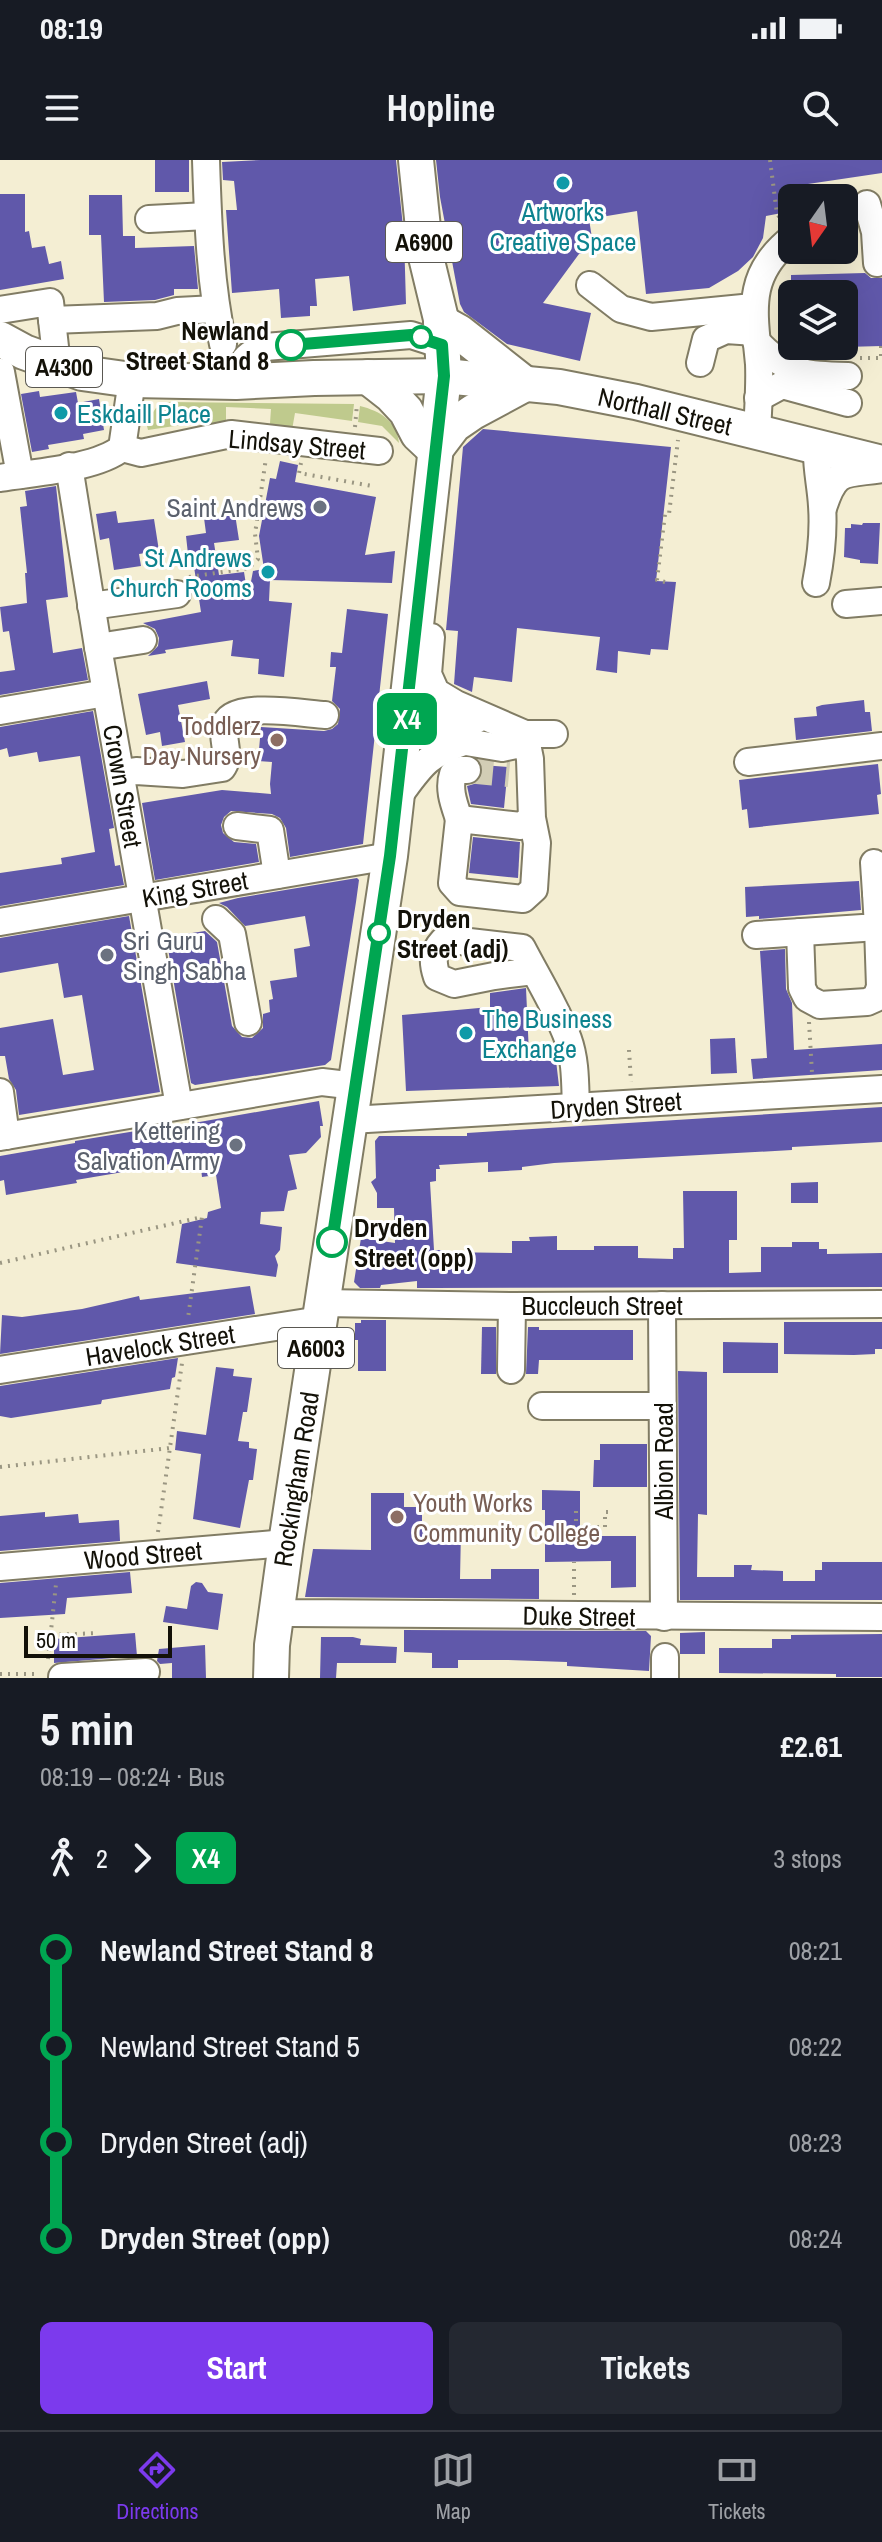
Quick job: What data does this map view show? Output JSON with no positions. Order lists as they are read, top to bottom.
{
  "streets": {
    "main road": [
      "A6900",
      "A4300",
      "Northall Street",
      "A6003",
      "Rockingham Road"
    ],
    "street": [
      "Lindsay Street",
      "Crown Street",
      "King Street",
      "Dryden Street",
      "Buccleuch Street",
      "Havelock Street",
      "Albion Road",
      "Wood Street",
      "Duke Street"
    ]
  },
  "crossings": [
    ["A6900", "A4300"],
    ["A6900", "Northall Street"],
    ["A6900", "Rockingham Road"],
    ["A4300", "Northall Street"],
    ["A4300", "Rockingham Road"],
    ["Northall Street", "Rockingham Road"],
    ["Lindsay Street", "Crown Street"],
    ["Crown Street", "King Street"],
    ["King Street", "Rockingham Road"],
    ["Dryden Street", "Rockingham Road"],
    ["Buccleuch Street", "Havelock Street"],
    ["Buccleuch Street", "Albion Road"],
    ["Buccleuch Street", "Rockingham Road"],
    ["Havelock Street", "Rockingham Road"],
    ["Albion Road", "Duke Street"],
    ["Rockingham Road", "Wood Street"],
    ["Rockingham Road", "Duke Street"]
  ],
  "places": [
    "Artworks Creative Space",
    "Newland Street Stand 8",
    "Eskdaill Place",
    "Saint Andrews",
    "St Andrews Church Rooms",
    "Toddlerz Day Nursery",
    "Dryden Street (adj)",
    "Sri Guru Singh Sabha",
    "The Business Exchange",
    "Kettering Salvation Army",
    "Dryden Street (opp)",
    "Youth Works Community College"
  ],
  "lines": ["bus line X4"],
  "scale_bar": "50 m",
  "north": "bottom",
  "page": {
    "status": "08:19",
    "header": "Hopline",
    "on_map": "X4",
    "scale": "50 m",
    "heading": ["5 min", "08:19 – 08:24 · Bus", "£2.61"],
    "legs": ["2", "X4", "3 stops"],
    "list": [
      {
        "name": "Newland Street Stand 8",
        "value": "08:21"
      },
      {
        "name": "Newland Street Stand 5",
        "value": "08:22"
      },
      {
        "name": "Dryden Street (adj)",
        "value": "08:23"
      },
      {
        "name": "Dryden Street (opp)",
        "value": "08:24"
      }
    ],
    "buttons": ["Start", "Tickets"],
    "tabs": ["Directions", "Map", "Tickets"]
  }
}
